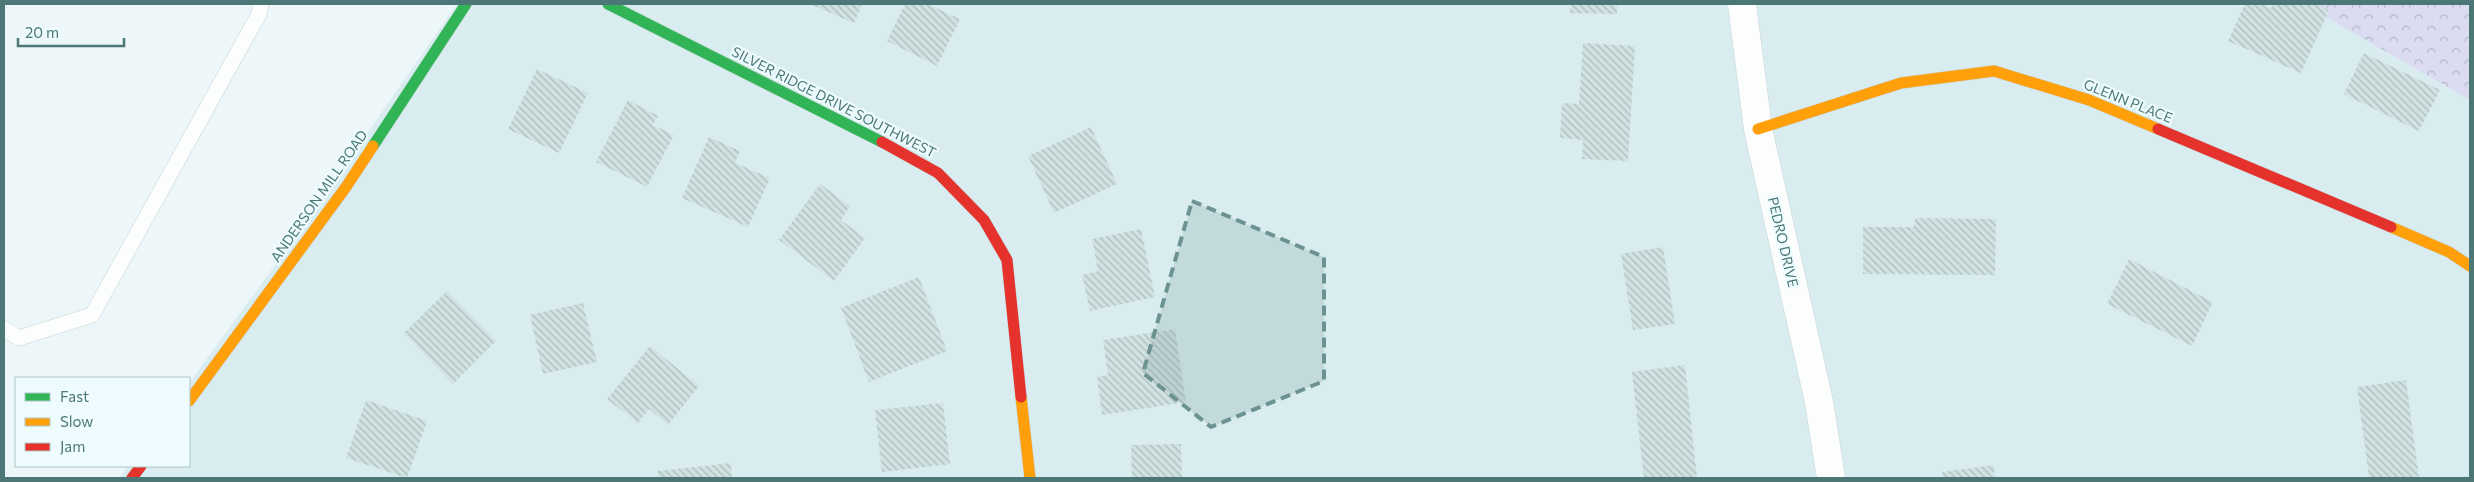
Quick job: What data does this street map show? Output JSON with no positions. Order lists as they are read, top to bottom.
{
  "streets": {
    "street": [
      "GLENN PLACE",
      "SILVER RIDGE DRIVE SOUTHWEST",
      "ANDERSON MILL ROAD",
      "PEDRO DRIVE"
    ]
  },
  "crossings": [
    ["GLENN PLACE", "PEDRO DRIVE"]
  ],
  "legend": ["Fast", "Slow", "Jam"],
  "scale_bar": "20 m"
}
